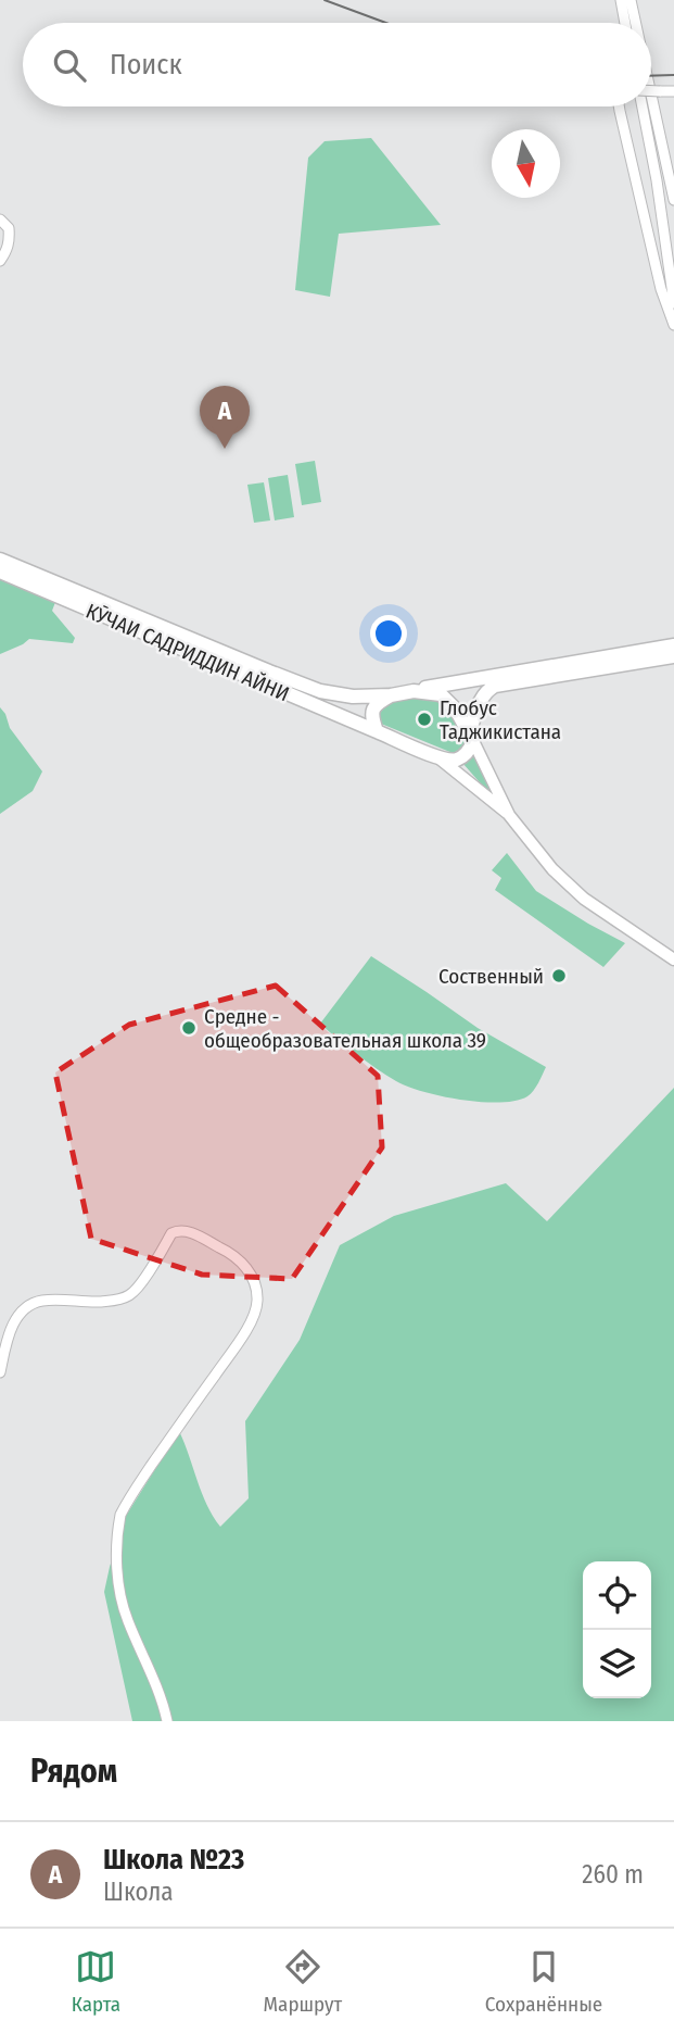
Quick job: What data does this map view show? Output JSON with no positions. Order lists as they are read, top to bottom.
{
  "streets": {
    "highway": ["КӮЧАИ САДРИДДИН АЙНИ"]
  },
  "places": ["Глобус Таджикистана", "Соственный", "Средне - общеобразовательная школа 39"],
  "north": "bottom",
  "page": {
    "search": "Поиск",
    "pins": "A",
    "heading": "Рядом",
    "list": [
      {
        "mark": "A",
        "name": "Школа №23",
        "note": "Школа",
        "value": "260 m"
      }
    ],
    "nav": ["Карта", "Маршрут", "Сохранённые"]
  }
}
